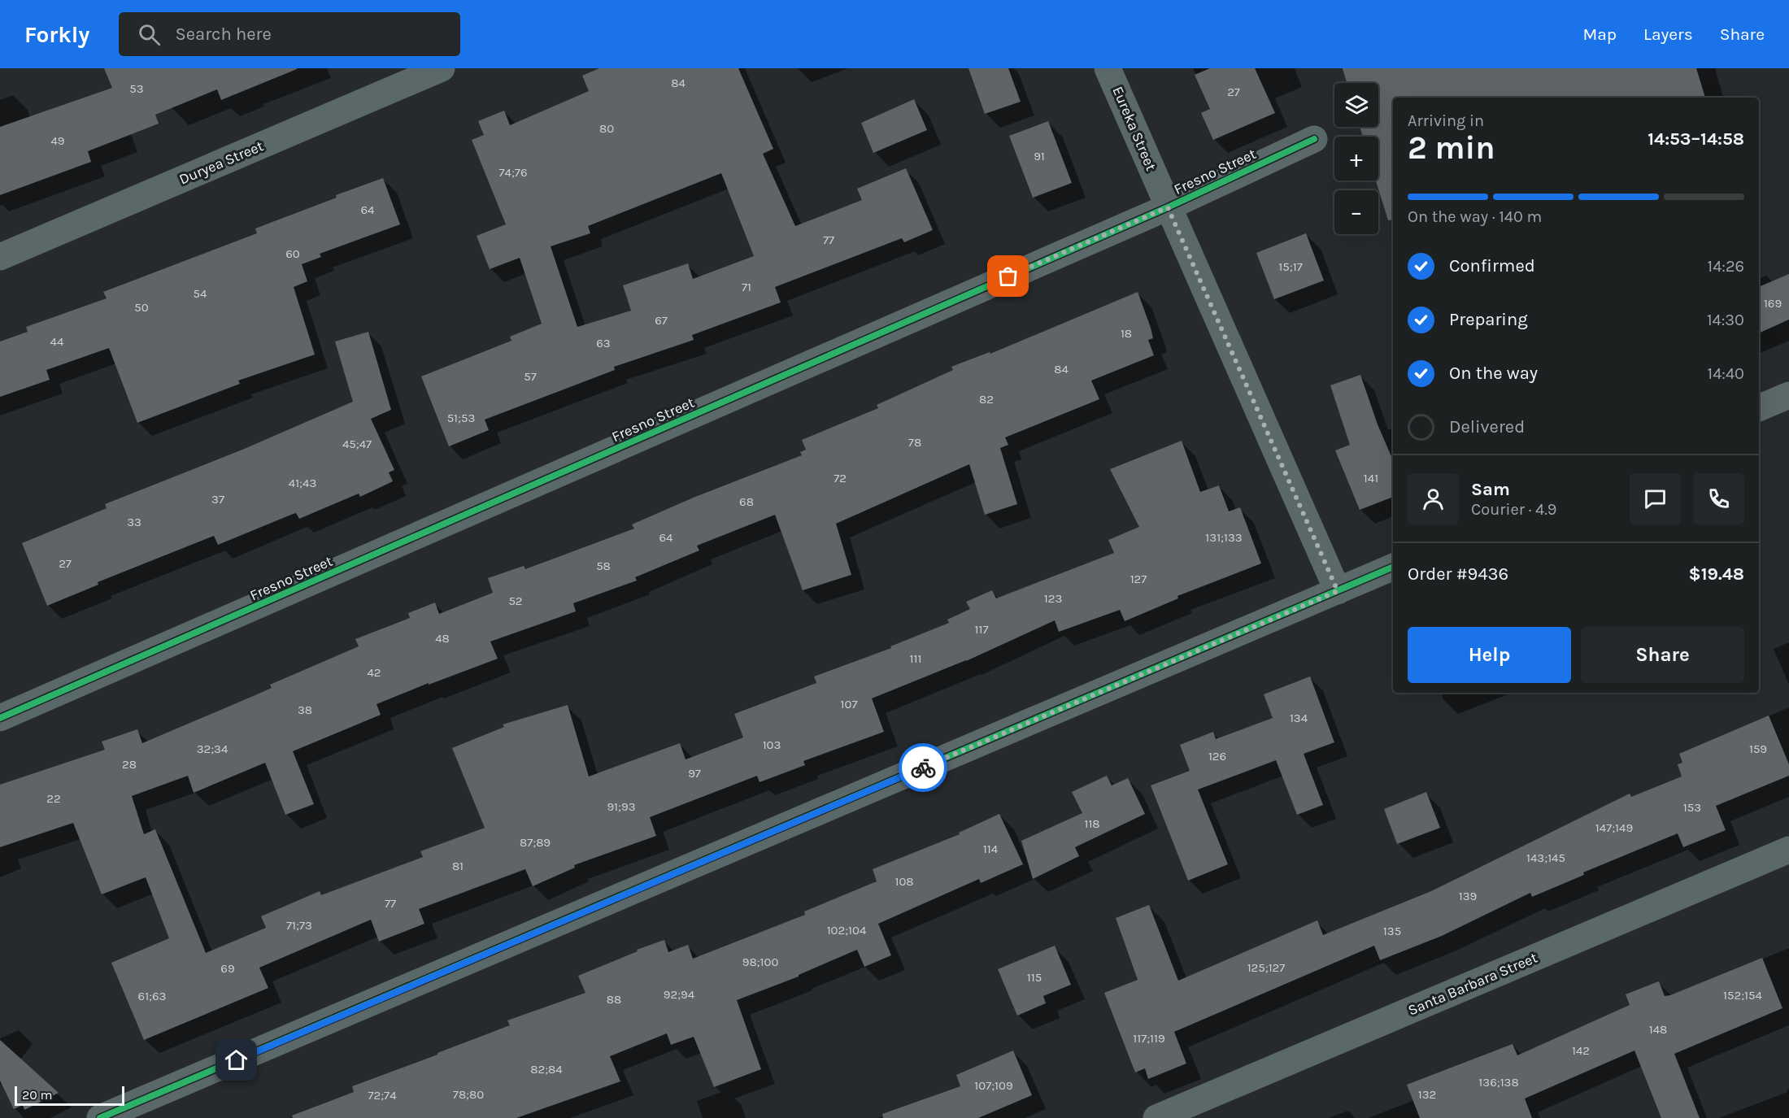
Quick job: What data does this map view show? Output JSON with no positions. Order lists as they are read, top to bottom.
{
  "streets": {
    "street": [
      "Eureka Street",
      "Duryea Street",
      "Fresno Street",
      "Santa Barbara Street"
    ]
  },
  "crossings": [
    ["Eureka Street", "Fresno Street"]
  ],
  "house_numbers": [
    "84",
    "53",
    "27",
    "80",
    "49",
    "91",
    "74;76",
    "64",
    "77",
    "60",
    "15;17",
    "71",
    "54",
    "169",
    "50",
    "67",
    "18",
    "44",
    "63",
    "84",
    "57",
    "82",
    "51;53",
    "78",
    "45;47",
    "72",
    "141",
    "41;43",
    "37",
    "68",
    "33",
    "64",
    "131;133",
    "27",
    "58",
    "127",
    "123",
    "52",
    "117",
    "48",
    "111",
    "42",
    "107",
    "38",
    "134",
    "103",
    "32;34",
    "159",
    "126",
    "28",
    "97",
    "22",
    "91;93",
    "153",
    "118",
    "147;149",
    "87;89",
    "114",
    "143;145",
    "81",
    "108",
    "139",
    "77",
    "71;73",
    "102;104",
    "135",
    "98;100",
    "125;127",
    "69",
    "115",
    "92;94",
    "152;154",
    "61;63",
    "88",
    "148",
    "117;119",
    "142",
    "82;84",
    "136;138",
    "107;109",
    "78;80",
    "132",
    "72;74"
  ],
  "scale_bar": "20 m",
  "page": {
    "header": "Forkly",
    "search": "Search here",
    "nav": ["Map", "Layers", "Share"],
    "map_buttons": ["+", "−"],
    "heading": ["2 min", "Arriving in", "14:53–14:58"],
    "panel": [
      "Sam",
      "Courier · 4.9",
      "Order #9436",
      "$19.48"
    ],
    "bar": "On the way · 140 m",
    "list": [
      ["Confirmed", "14:26"],
      ["Preparing", "14:30"],
      ["On the way", "14:40"],
      "Delivered"
    ],
    "buttons": ["Help", "Share"],
    "scale": "20 m"
  }
}
